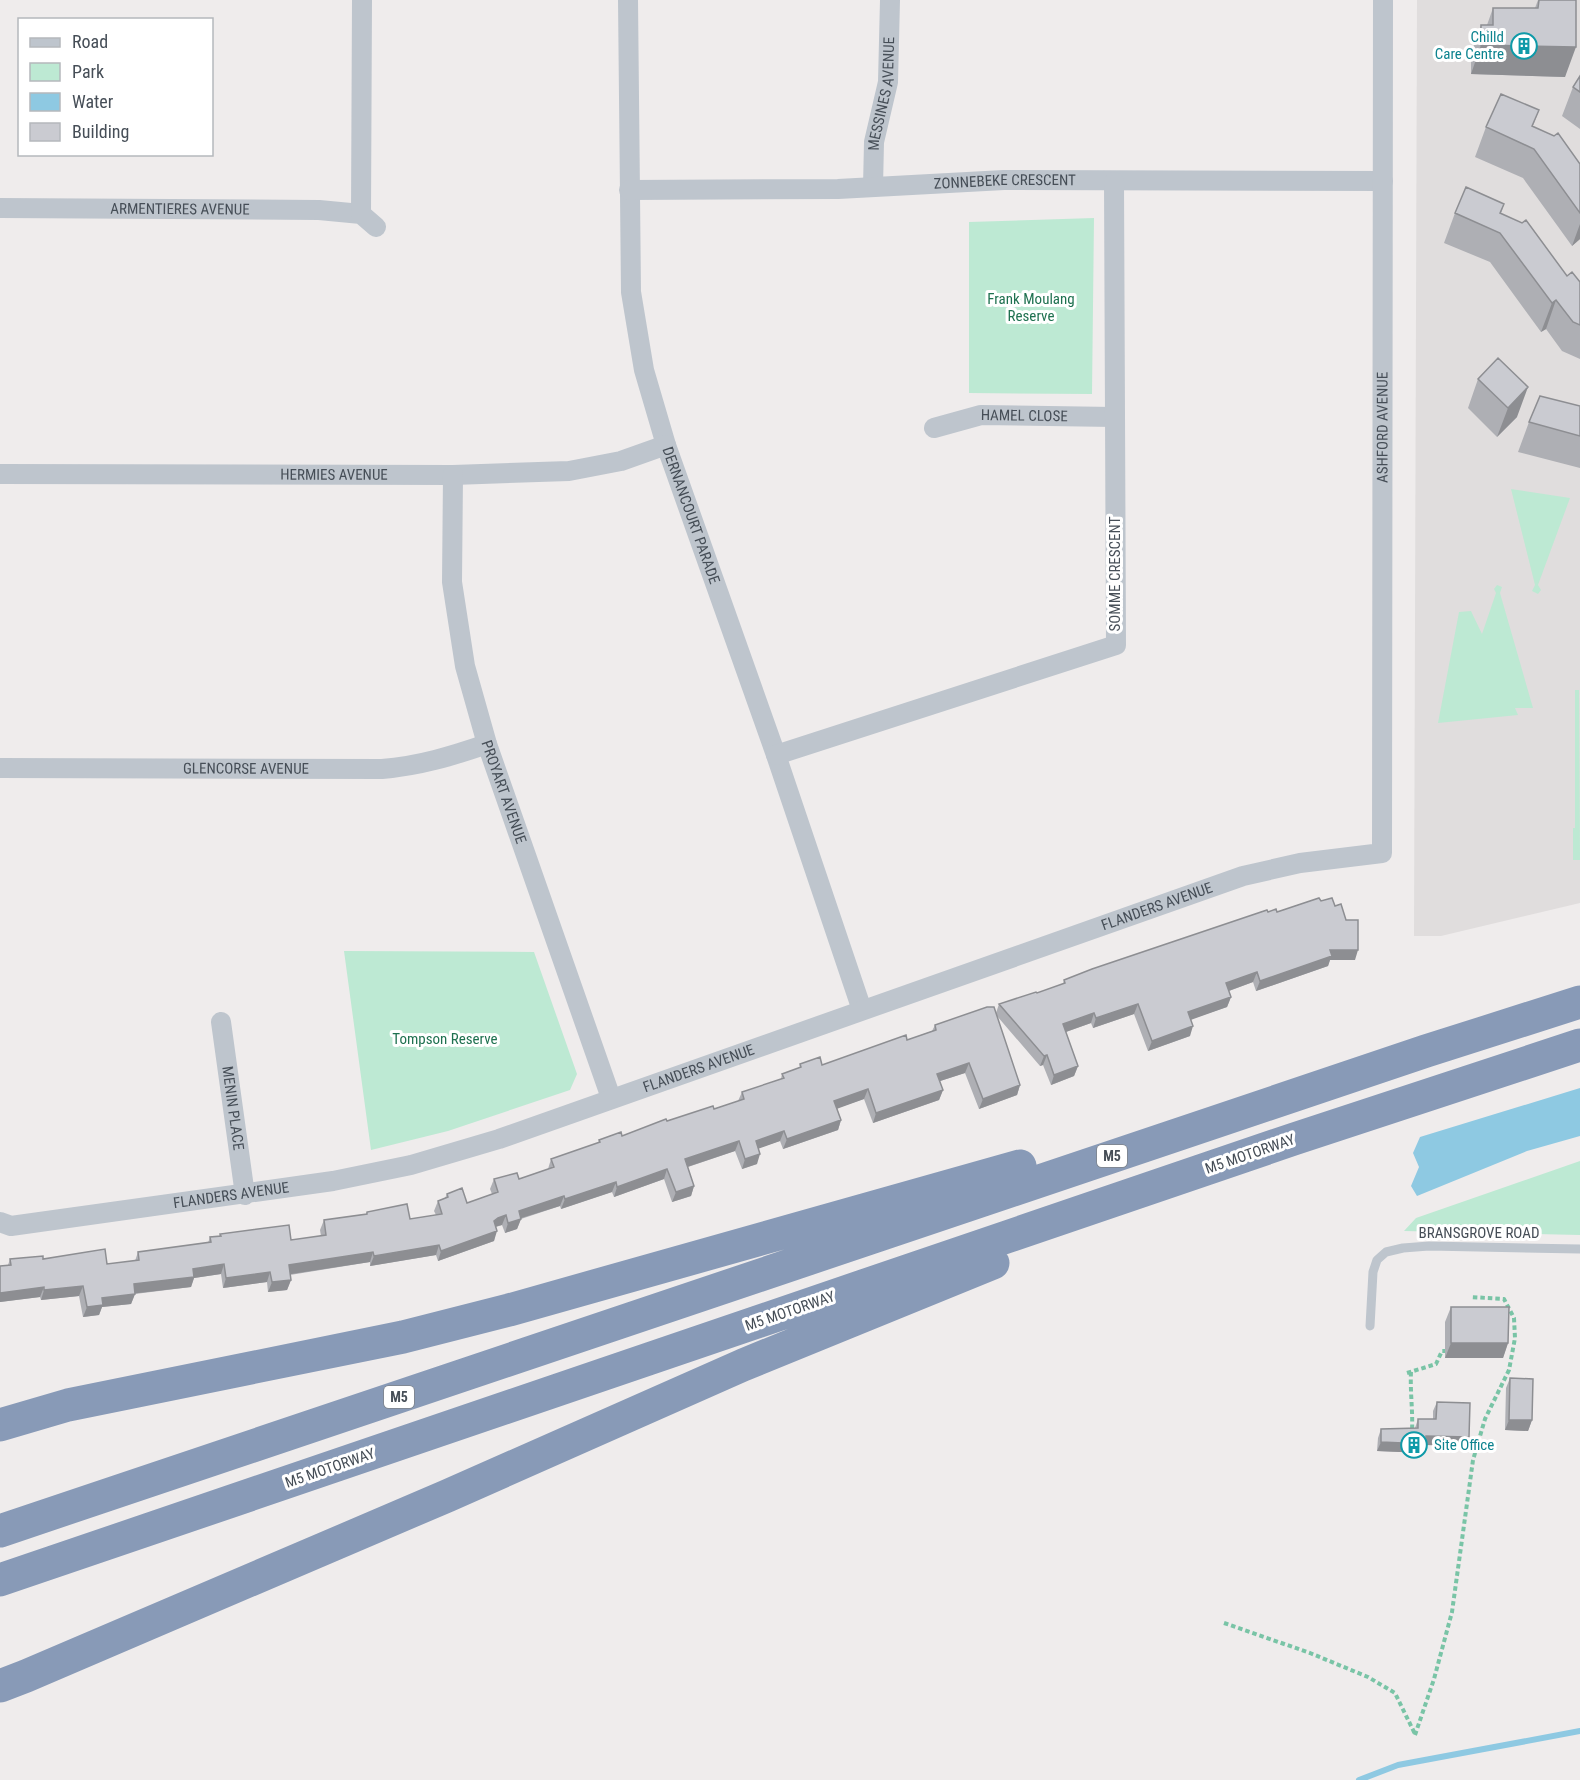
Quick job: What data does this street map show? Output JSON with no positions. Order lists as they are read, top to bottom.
{
  "streets": {
    "highway": ["M5 MOTORWAY", "M5"],
    "street": [
      "MESSINES AVENUE",
      "ZONNEBEKE CRESCENT",
      "ARMENTIERES AVENUE",
      "HAMEL CLOSE",
      "ASHFORD AVENUE",
      "HERMIES AVENUE",
      "DERNANCOURT PARADE",
      "SOMME CRESCENT",
      "GLENCORSE AVENUE",
      "PROYART AVENUE",
      "FLANDERS AVENUE",
      "MENIN PLACE"
    ],
    "lane": ["BRANSGROVE ROAD"]
  },
  "crossings": [
    ["MESSINES AVENUE", "ZONNEBEKE CRESCENT"],
    ["ZONNEBEKE CRESCENT", "ASHFORD AVENUE"],
    ["ZONNEBEKE CRESCENT", "DERNANCOURT PARADE"],
    ["ZONNEBEKE CRESCENT", "SOMME CRESCENT"],
    ["HAMEL CLOSE", "SOMME CRESCENT"],
    ["ASHFORD AVENUE", "FLANDERS AVENUE"],
    ["HERMIES AVENUE", "DERNANCOURT PARADE"],
    ["HERMIES AVENUE", "PROYART AVENUE"],
    ["DERNANCOURT PARADE", "SOMME CRESCENT"],
    ["DERNANCOURT PARADE", "FLANDERS AVENUE"],
    ["GLENCORSE AVENUE", "PROYART AVENUE"],
    ["PROYART AVENUE", "FLANDERS AVENUE"],
    ["FLANDERS AVENUE", "MENIN PLACE"]
  ],
  "parks": ["Frank Moulang Reserve", "Tompson Reserve"],
  "places": {
    "building": ["Chilld Care Centre", "Site Office"]
  },
  "legend": [
    "Road",
    "Park",
    "Water",
    "Building"
  ]
}
